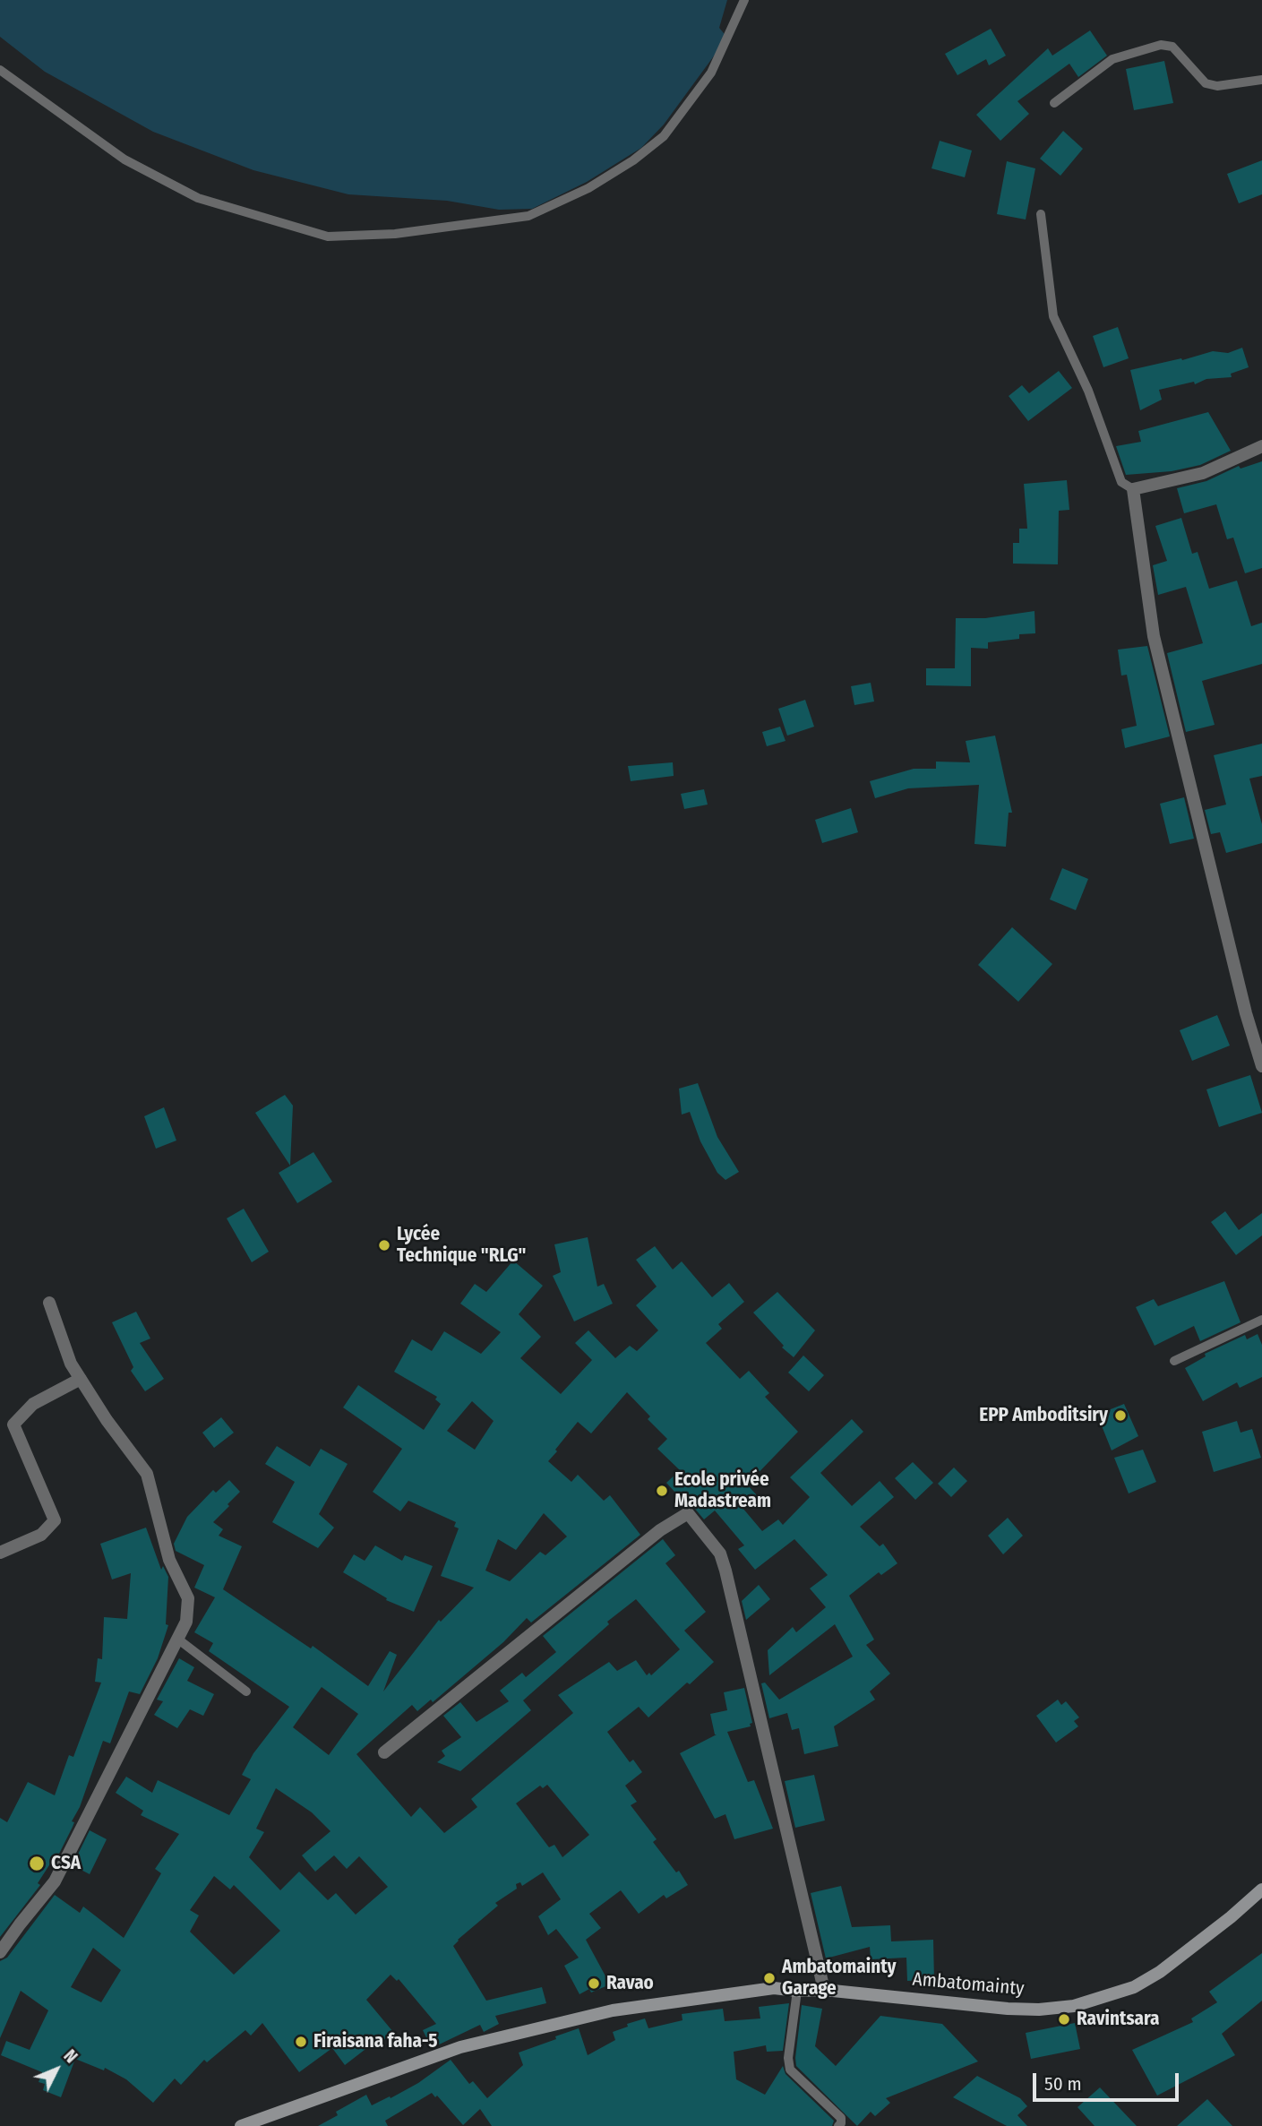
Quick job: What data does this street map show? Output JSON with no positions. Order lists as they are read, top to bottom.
{
  "streets": {
    "main road": ["Ambatomainty"]
  },
  "places": [
    "Lycée Technique \"RLG\"",
    "EPP Amboditsiry",
    "Ecole privée Madastream",
    "CSA",
    "Ambatomainty Garage",
    "Ravao",
    "Ravintsara",
    "Firaisana faha-5"
  ],
  "scale_bar": "50 m",
  "north": "top right"
}
